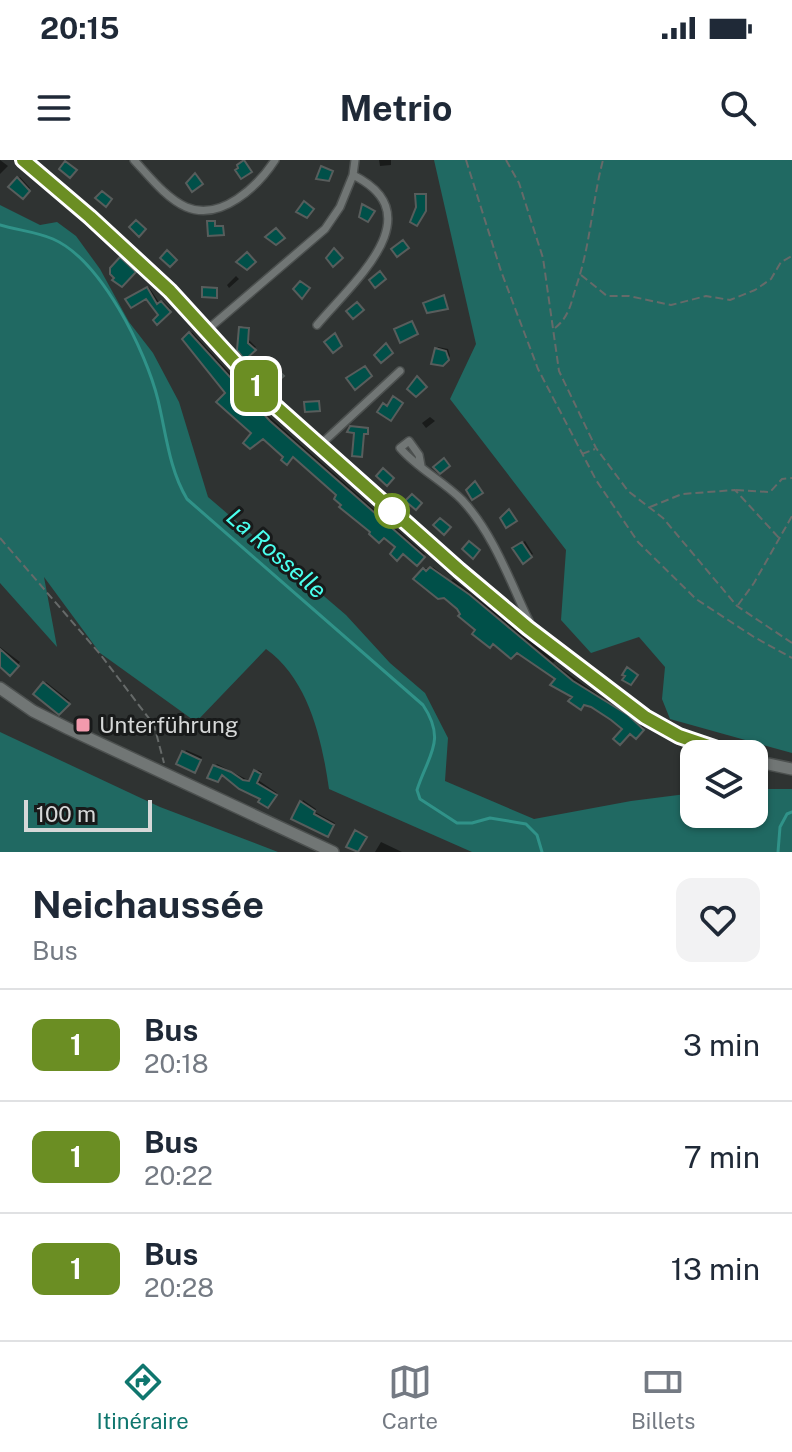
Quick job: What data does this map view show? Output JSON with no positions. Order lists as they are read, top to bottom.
{
  "water": ["La Rosselle"],
  "places": {
    "transit": ["Unterführung"]
  },
  "lines": ["bus line 1"],
  "scale_bar": "100 m",
  "page": {
    "status": "20:15",
    "header": "Metrio",
    "on_map": "1",
    "scale": "100 m",
    "heading": ["Neichaussée", "Bus"],
    "list": [
      {
        "mark": "1",
        "name": "Bus",
        "note": "20:18",
        "value": "3 min"
      },
      {
        "mark": "1",
        "name": "Bus",
        "note": "20:22",
        "value": "7 min"
      },
      {
        "mark": "1",
        "name": "Bus",
        "note": "20:28",
        "value": "13 min"
      }
    ],
    "tabs": ["Itinéraire", "Carte", "Billets"]
  }
}
